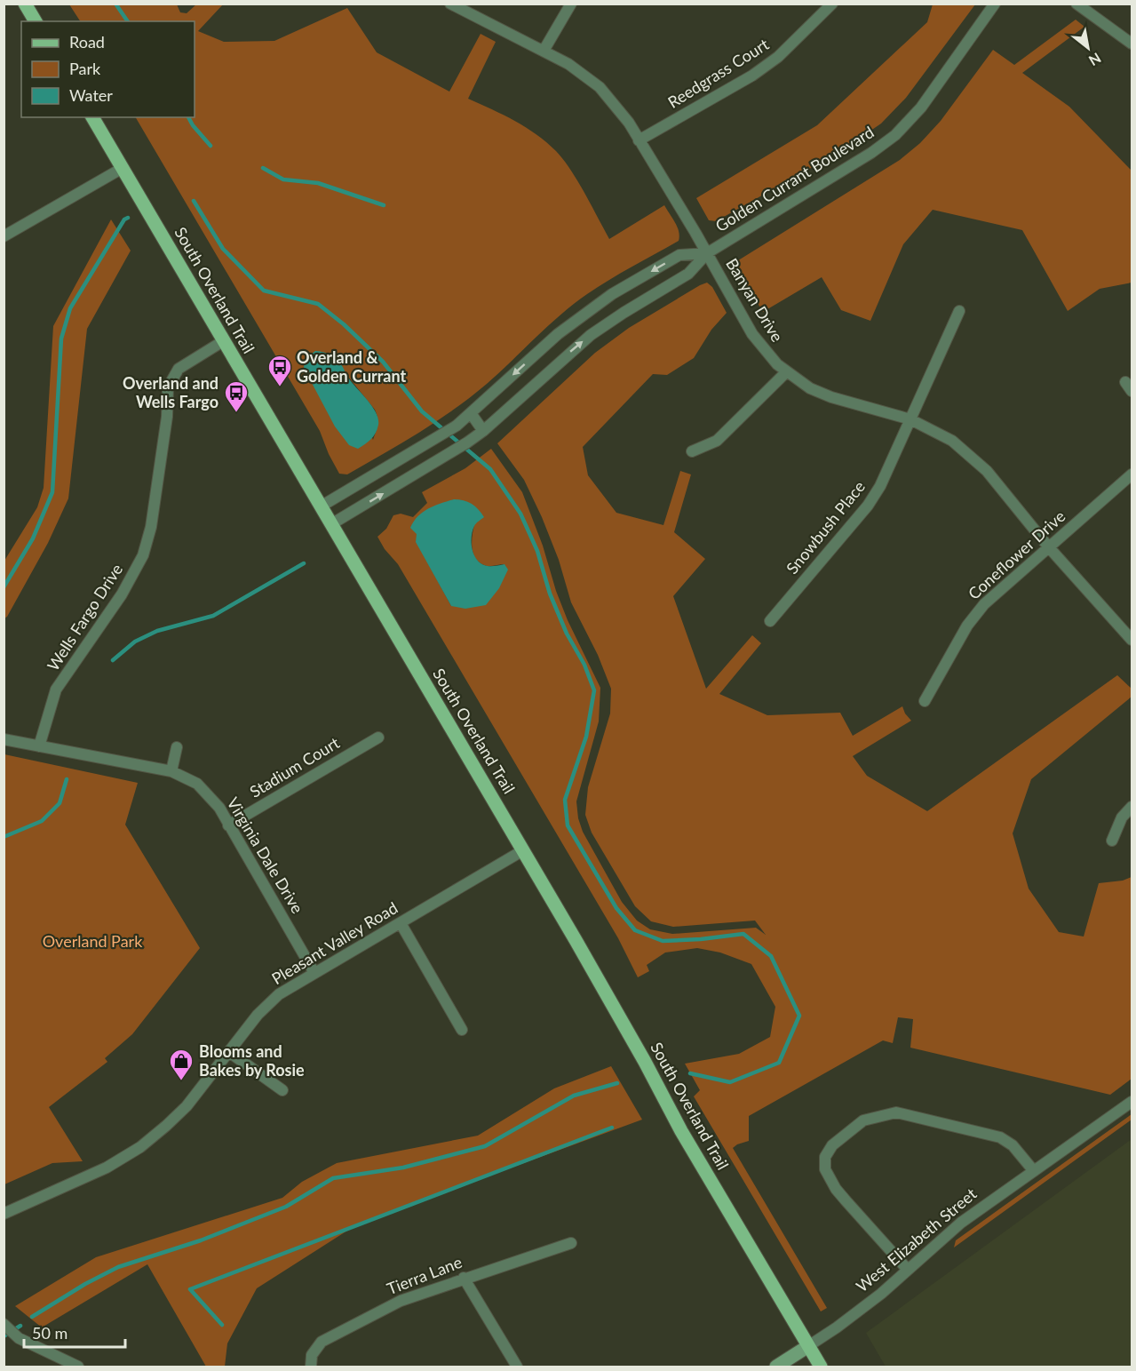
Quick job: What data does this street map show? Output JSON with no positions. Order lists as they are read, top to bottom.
{
  "streets": {
    "main road": ["South Overland Trail", "West Elizabeth Street"],
    "street": [
      "Reedgrass Court",
      "Golden Currant Boulevard",
      "Banyan Drive",
      "Snowbush Place",
      "Coneflower Drive",
      "Wells Fargo Drive",
      "Stadium Court",
      "Virginia Dale Drive",
      "Pleasant Valley Road",
      "Tierra Lane"
    ]
  },
  "crossings": [
    ["Reedgrass Court", "Banyan Drive"],
    ["Golden Currant Boulevard", "South Overland Trail"],
    ["Golden Currant Boulevard", "Banyan Drive"],
    ["South Overland Trail", "Wells Fargo Drive"],
    ["South Overland Trail", "Pleasant Valley Road"],
    ["South Overland Trail", "West Elizabeth Street"],
    ["Banyan Drive", "Snowbush Place"],
    ["Banyan Drive", "Coneflower Drive"],
    ["Wells Fargo Drive", "Virginia Dale Drive"],
    ["Stadium Court", "Virginia Dale Drive"],
    ["Virginia Dale Drive", "Pleasant Valley Road"]
  ],
  "parks": ["Overland Park"],
  "places": {
    "bus stop": ["Overland & Golden Currant", "Overland and Wells Fargo"],
    "shop": ["Blooms and Bakes by Rosie"]
  },
  "legend": ["Road", "Park", "Water"],
  "scale_bar": "50 m",
  "north": "bottom right"
}
